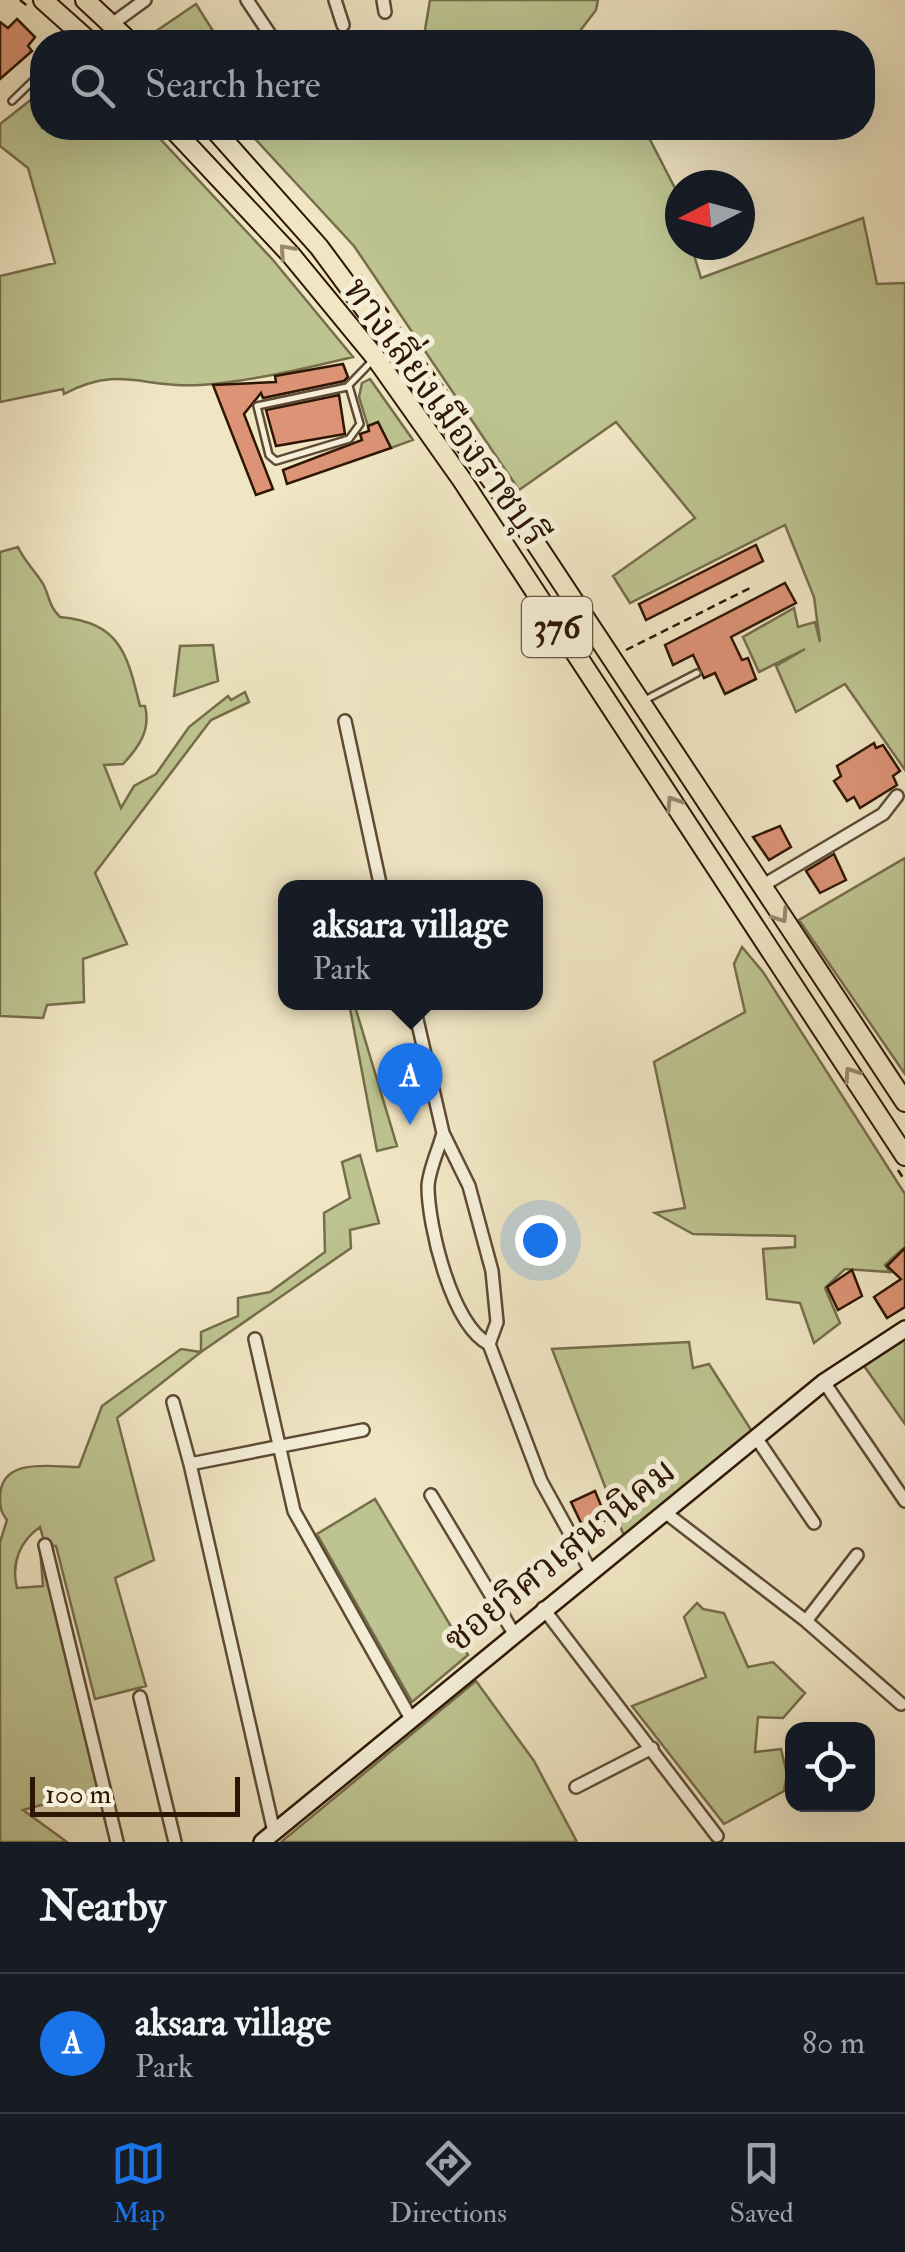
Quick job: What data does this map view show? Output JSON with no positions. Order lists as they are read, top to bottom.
{
  "streets": {
    "main road": ["ทางเลี่ยงเมืองราชบุรี", "376"],
    "street": ["ซอยวิศวเสนานิคม"]
  },
  "scale_bar": "100 m",
  "north": "left",
  "page": {
    "search": "Search here",
    "popup": ["aksara village", "Park"],
    "pins": "A",
    "scale": "100 m",
    "heading": "Nearby",
    "list": [
      {
        "mark": "A",
        "name": "aksara village",
        "note": "Park",
        "value": "80 m"
      }
    ],
    "nav": ["Map", "Directions", "Saved"]
  }
}
